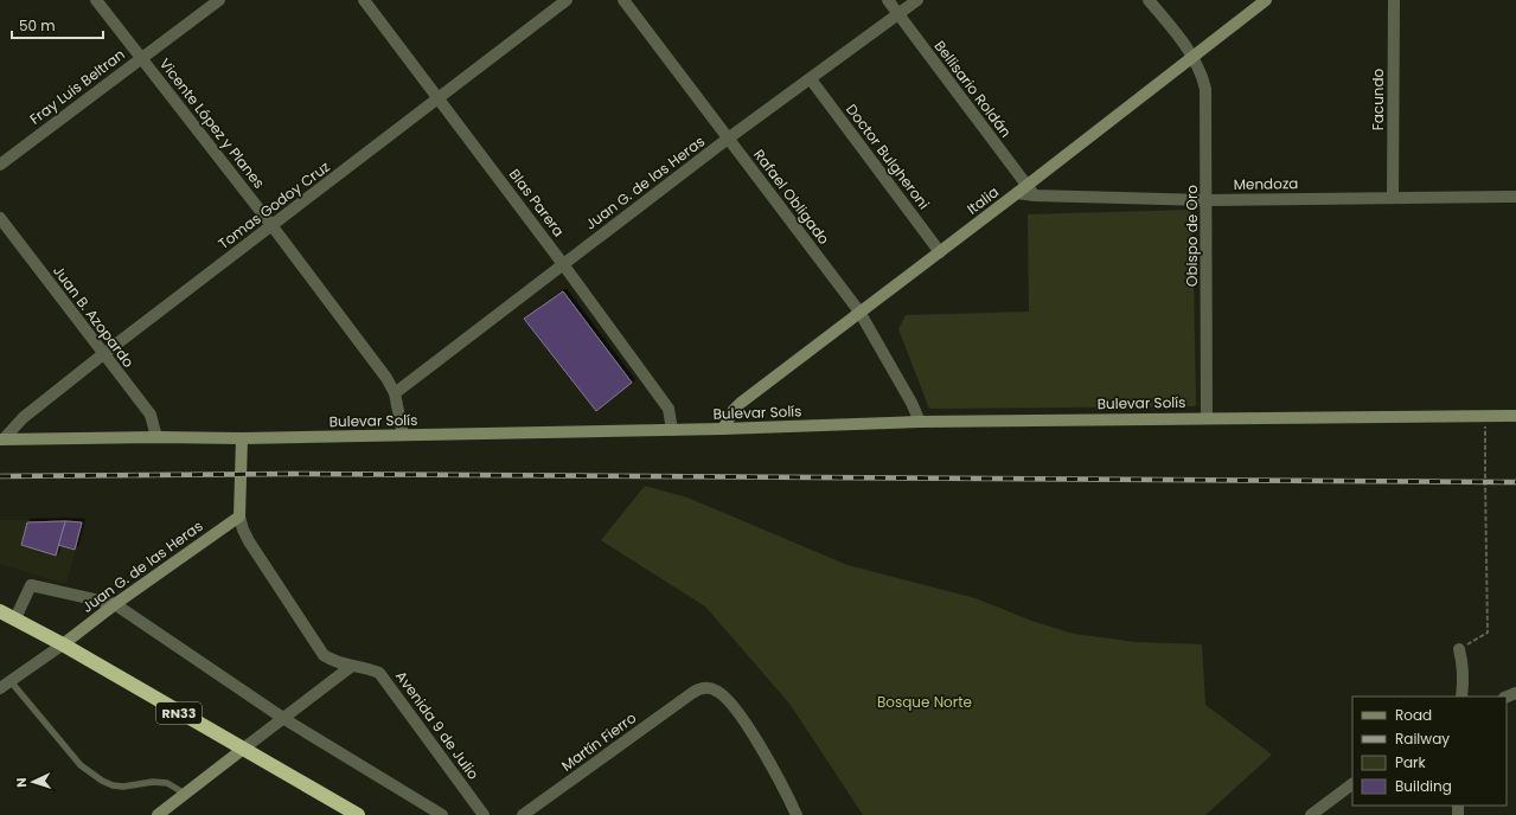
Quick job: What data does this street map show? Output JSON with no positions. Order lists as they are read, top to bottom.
{
  "streets": {
    "highway": ["RN33"],
    "street": [
      "Fray Luis Beltran",
      "Bellisario Roldán",
      "Facundo",
      "Vicente López y Planes",
      "Doctor Bulgheroni",
      "Juan G. de las Heras",
      "Mendoza",
      "Rafael Obligado",
      "Italia",
      "Blas Parera",
      "Tomas Godoy Cruz",
      "Obispo de Oro",
      "Juan B. Azopardo",
      "Bulevar Solís",
      "Avenida 9 de Julio",
      "Martín Fierro"
    ]
  },
  "crossings": [
    ["Fray Luis Beltran", "Vicente López y Planes"],
    ["Bellisario Roldán", "Juan G. de las Heras"],
    ["Bellisario Roldán", "Mendoza"],
    ["Bellisario Roldán", "Italia"],
    ["Facundo", "Mendoza"],
    ["Vicente López y Planes", "Juan G. de las Heras"],
    ["Vicente López y Planes", "Tomas Godoy Cruz"],
    ["Vicente López y Planes", "Bulevar Solís"],
    ["Doctor Bulgheroni", "Juan G. de las Heras"],
    ["Doctor Bulgheroni", "Italia"],
    ["Juan G. de las Heras", "Rafael Obligado"],
    ["Juan G. de las Heras", "Blas Parera"],
    ["Juan G. de las Heras", "RN33"],
    ["Juan G. de las Heras", "Avenida 9 de Julio"],
    ["Mendoza", "Italia"],
    ["Mendoza", "Obispo de Oro"],
    ["Rafael Obligado", "Italia"],
    ["Rafael Obligado", "Bulevar Solís"],
    ["Italia", "Obispo de Oro"],
    ["Italia", "Bulevar Solís"],
    ["Blas Parera", "Tomas Godoy Cruz"],
    ["Blas Parera", "Bulevar Solís"],
    ["Tomas Godoy Cruz", "Juan B. Azopardo"],
    ["Tomas Godoy Cruz", "Bulevar Solís"],
    ["Obispo de Oro", "Bulevar Solís"],
    ["Juan B. Azopardo", "Bulevar Solís"]
  ],
  "parks": ["Bosque Norte"],
  "legend": [
    "Road",
    "Railway",
    "Park",
    "Building"
  ],
  "scale_bar": "50 m",
  "north": "left"
}
